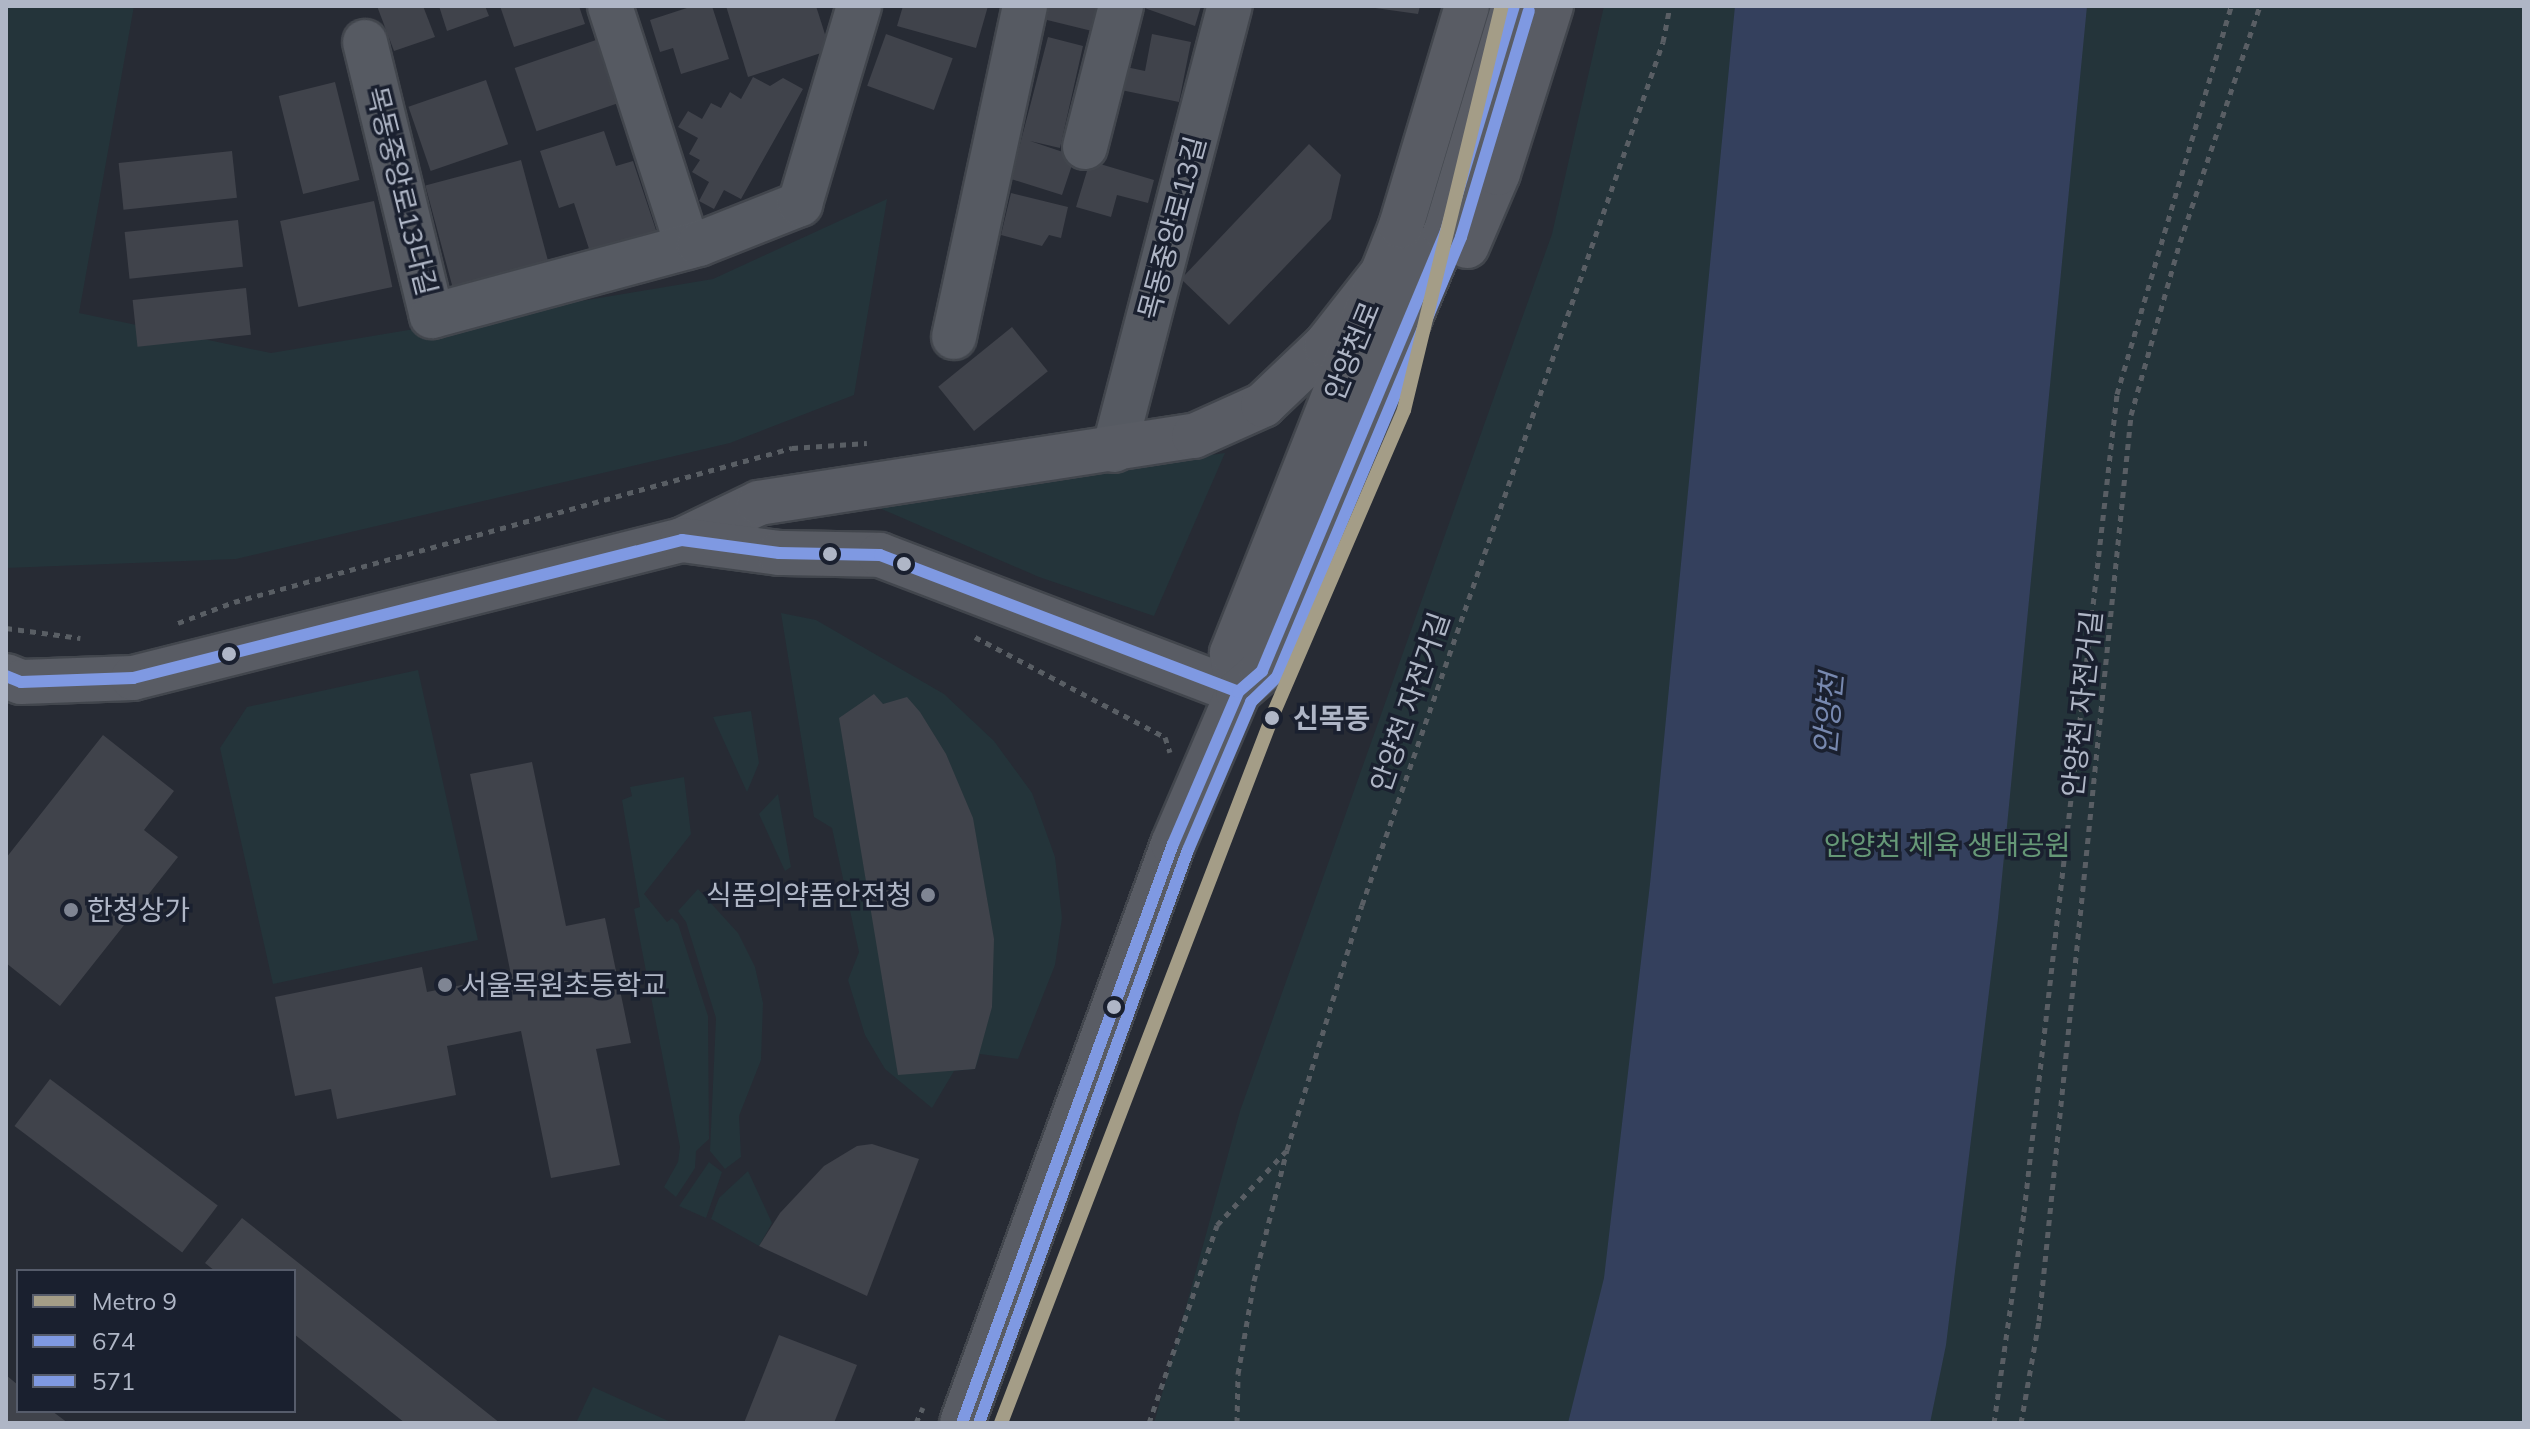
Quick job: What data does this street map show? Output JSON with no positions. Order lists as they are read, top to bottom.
{
  "streets": {
    "main road": ["안양천로"],
    "street": ["목동중앙로13다길", "목동중앙로13길"],
    "path": ["안양천 자전거길"]
  },
  "water": ["안양천"],
  "parks": ["안양천 체육 생태공원"],
  "places": [
    "신목동",
    "식품의약품안전청",
    "한청상가",
    "서울목원초등학교"
  ],
  "lines": ["metro line 9", "transit line 674", "transit line 571"],
  "legend": ["Metro 9", "674", "571"]
}
